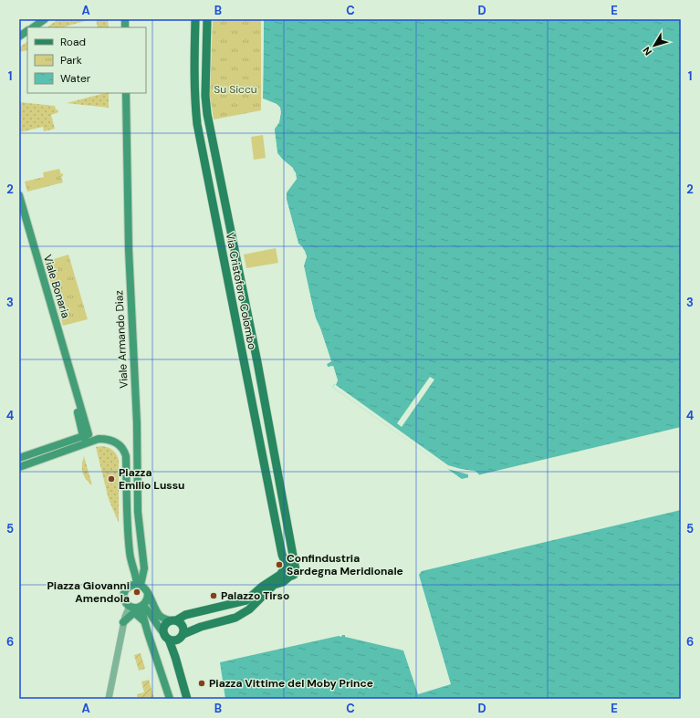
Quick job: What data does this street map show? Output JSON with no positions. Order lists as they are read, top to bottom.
{
  "streets": {
    "main road": ["Viale Bonaria", "Via Cristoforo Colombo", "Viale Armando Diaz"]
  },
  "parks": ["Su Siccu"],
  "places": [
    "Piazza Emilio Lussu",
    "Confindustria Sardegna Meridionale",
    "Piazza Giovanni Amendola",
    "Palazzo Tirso",
    "Piazza Vittime del Moby Prince"
  ],
  "legend": ["Road", "Park", "Water"],
  "north": "bottom left",
  "grid": {
    "columns": [
      "A",
      "B",
      "C",
      "D",
      "E"
    ],
    "rows": [
      "1",
      "2",
      "3",
      "4",
      "5",
      "6"
    ]
  }
}
